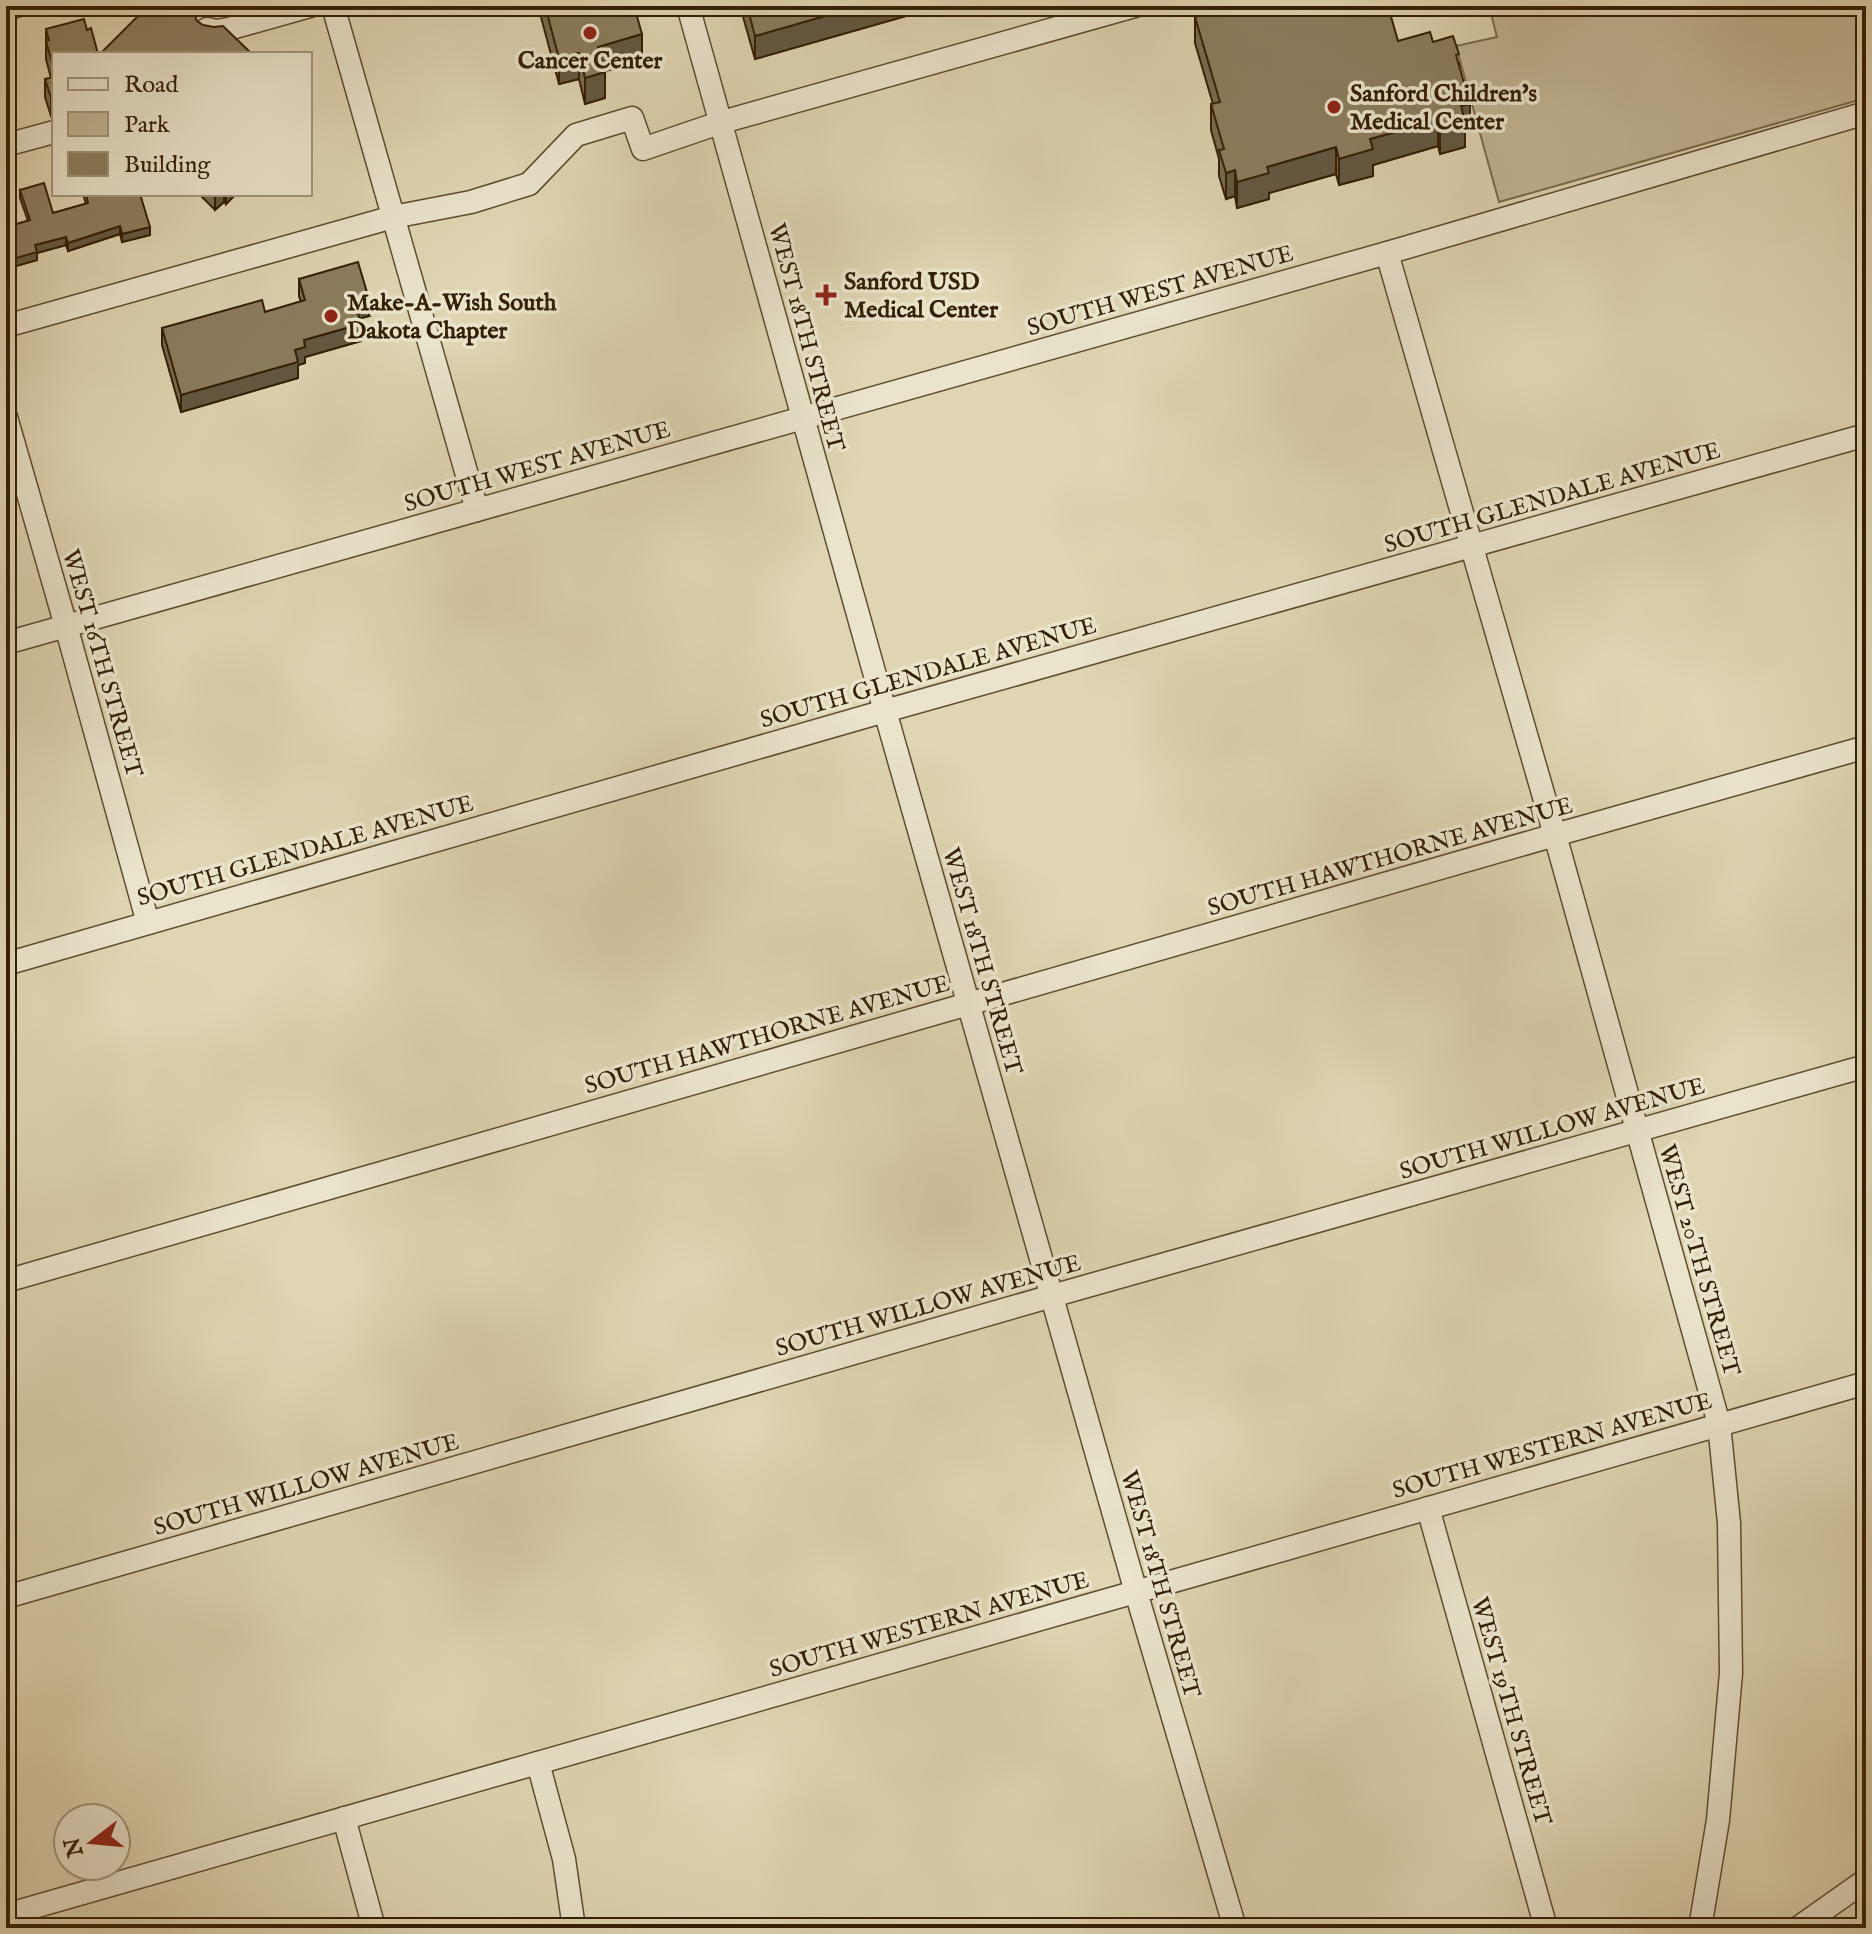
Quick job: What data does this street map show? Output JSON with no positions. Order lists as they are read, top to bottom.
{
  "streets": {
    "street": [
      "SOUTH WEST AVENUE",
      "WEST 18TH STREET",
      "SOUTH GLENDALE AVENUE",
      "WEST 16TH STREET",
      "SOUTH HAWTHORNE AVENUE",
      "SOUTH WILLOW AVENUE",
      "WEST 20TH STREET",
      "SOUTH WESTERN AVENUE",
      "WEST 19TH STREET"
    ]
  },
  "crossings": [
    ["SOUTH WEST AVENUE", "WEST 18TH STREET"],
    ["SOUTH WEST AVENUE", "WEST 16TH STREET"],
    ["SOUTH WEST AVENUE", "WEST 20TH STREET"],
    ["WEST 18TH STREET", "SOUTH GLENDALE AVENUE"],
    ["WEST 18TH STREET", "SOUTH HAWTHORNE AVENUE"],
    ["WEST 18TH STREET", "SOUTH WILLOW AVENUE"],
    ["WEST 18TH STREET", "SOUTH WESTERN AVENUE"],
    ["SOUTH GLENDALE AVENUE", "WEST 16TH STREET"],
    ["SOUTH GLENDALE AVENUE", "WEST 20TH STREET"],
    ["SOUTH HAWTHORNE AVENUE", "WEST 20TH STREET"],
    ["SOUTH WILLOW AVENUE", "WEST 20TH STREET"],
    ["WEST 20TH STREET", "SOUTH WESTERN AVENUE"],
    ["SOUTH WESTERN AVENUE", "WEST 19TH STREET"]
  ],
  "places": {
    "other": ["Cancer Center", "Sanford Children's Medical Center", "Make-A-Wish South Dakota Chapter"],
    "health": ["Sanford USD Medical Center"]
  },
  "legend": ["Road", "Park", "Building"],
  "north": "left"
}
